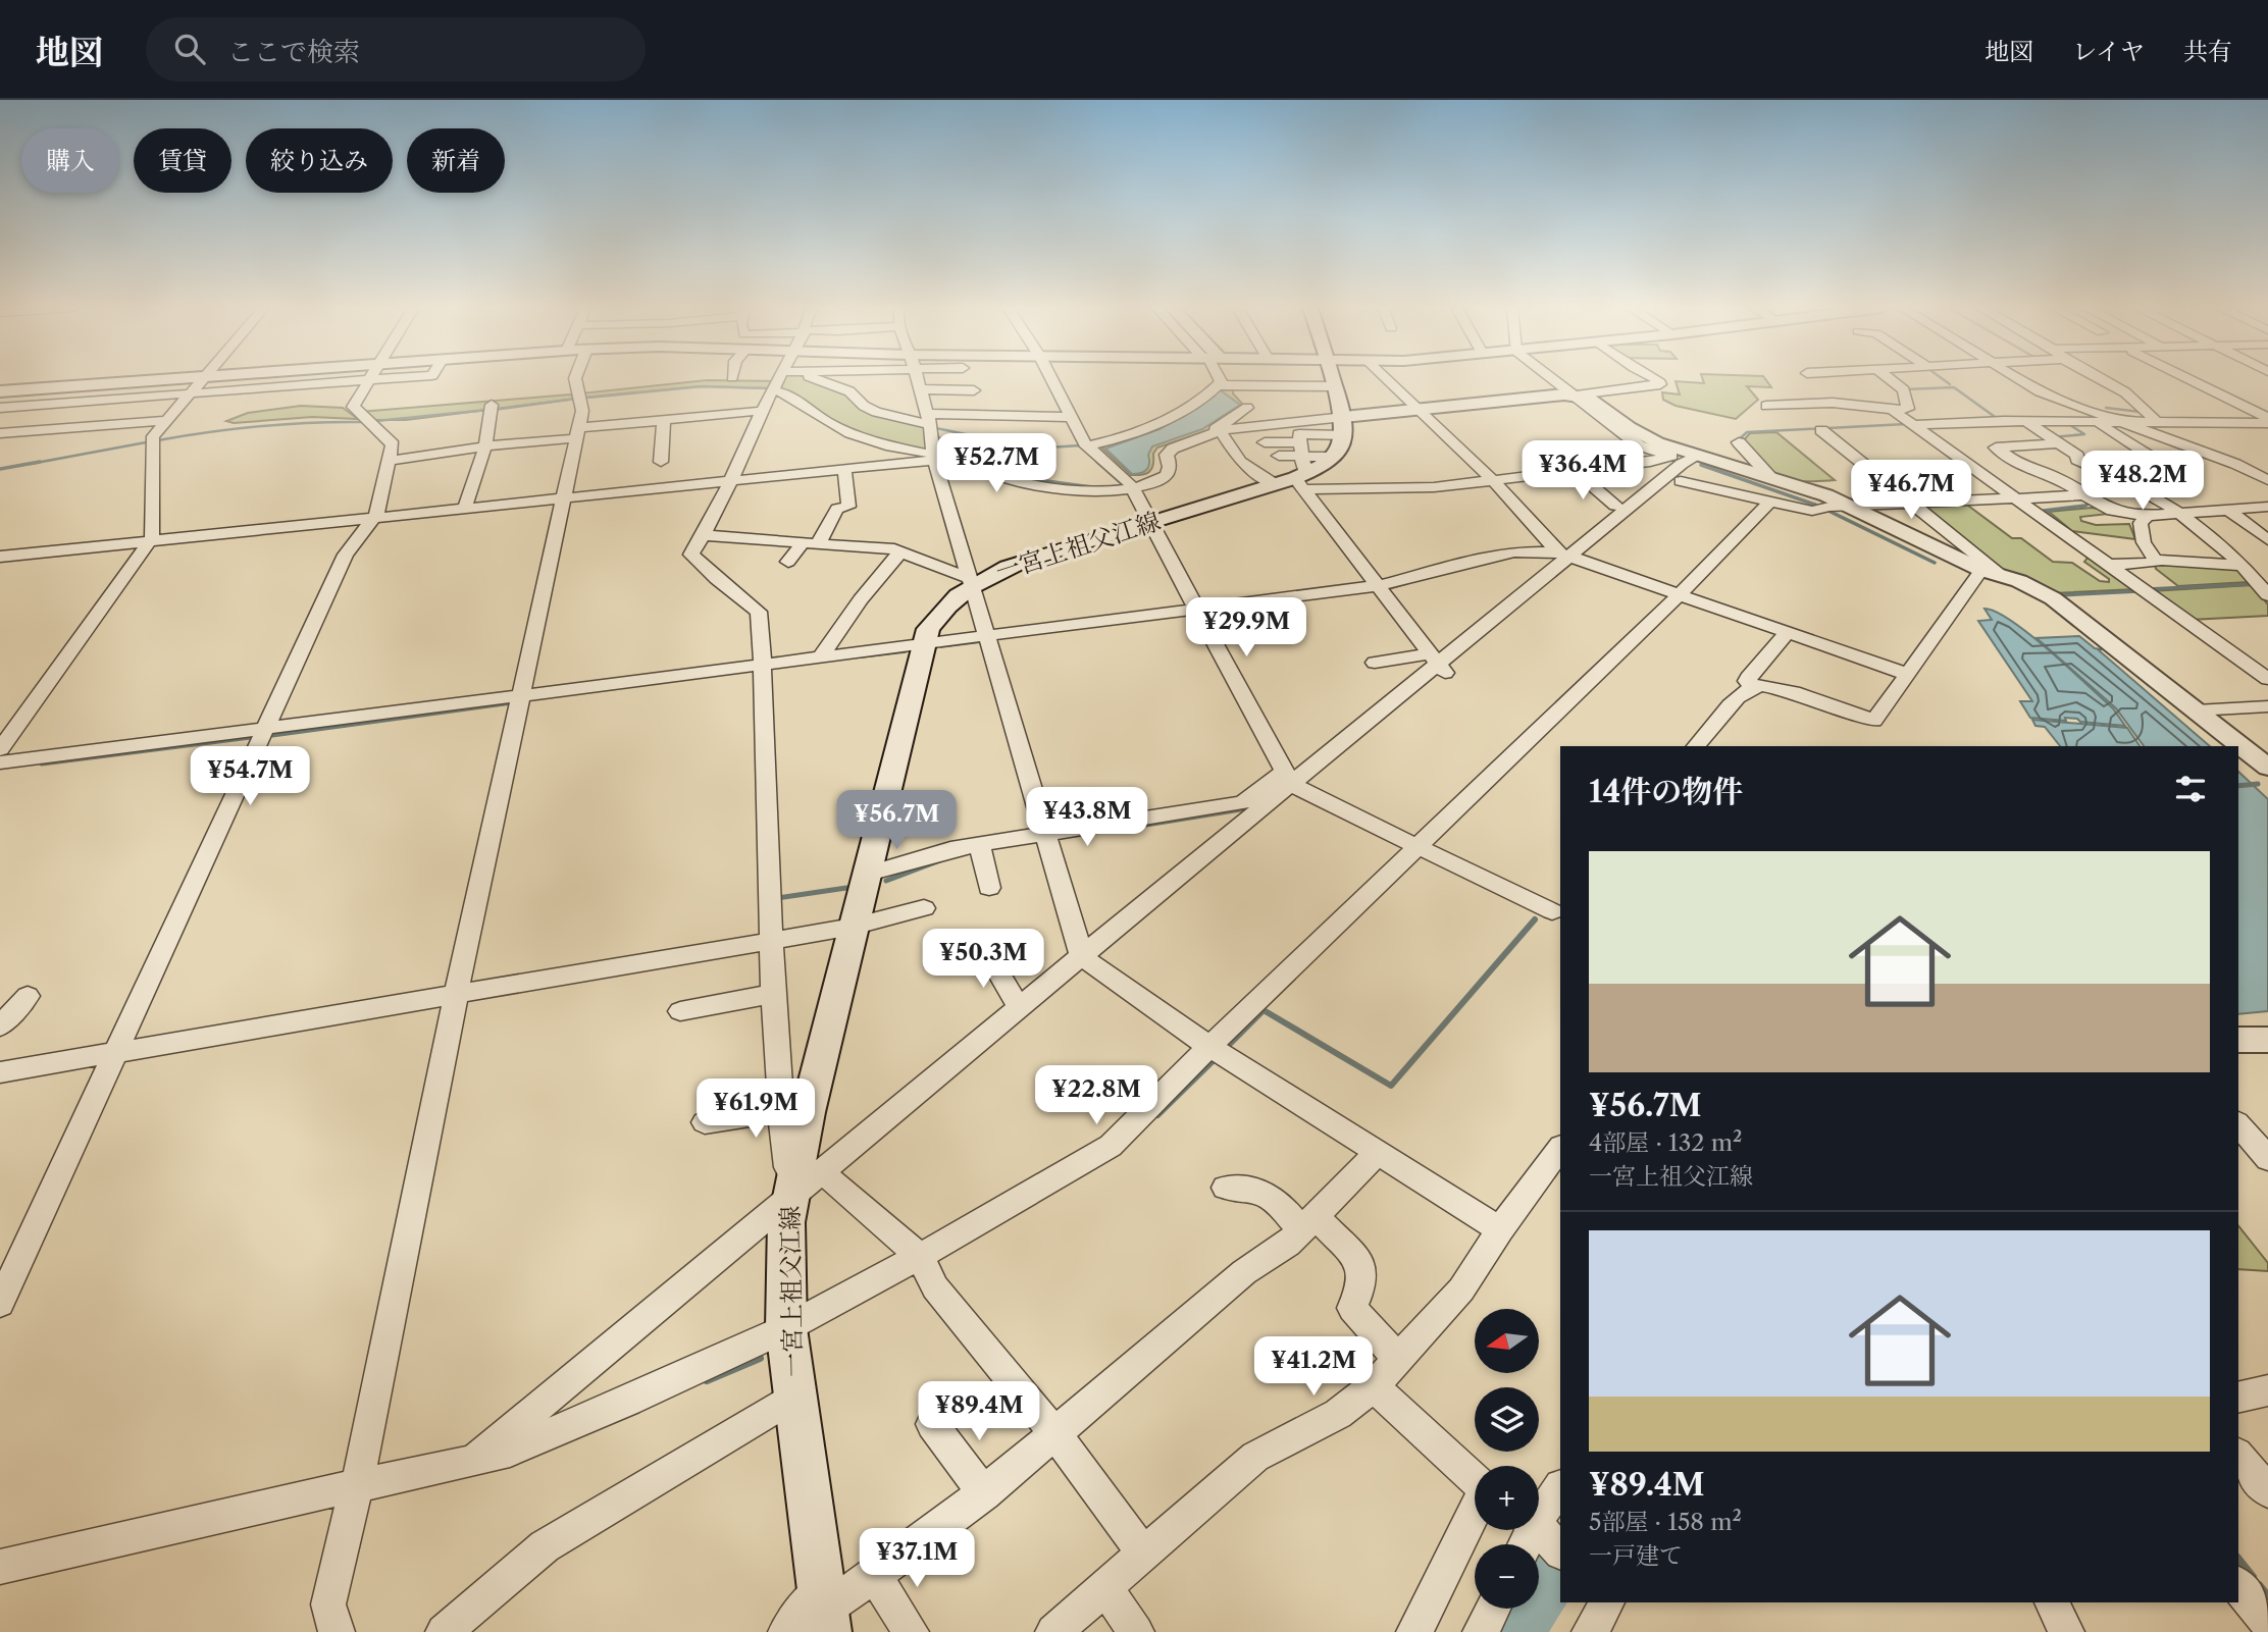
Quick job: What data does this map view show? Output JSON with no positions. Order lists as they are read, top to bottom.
{
  "streets": {
    "main road": ["一宮上祖父江線"]
  },
  "north": "left",
  "page": {
    "header": "地図",
    "search": "ここで検索",
    "nav": ["地図", "レイヤ", "共有"],
    "chip": [
      "購入",
      "賃貸",
      "絞り込み",
      "新着"
    ],
    "price": [
      "¥52.7M",
      "¥36.4M",
      "¥48.2M",
      "¥46.7M",
      "¥29.9M",
      "¥54.7M",
      "¥43.8M",
      "¥56.7M",
      "¥50.3M",
      "¥22.8M",
      "¥61.9M",
      "¥41.2M",
      "¥89.4M",
      "¥37.1M"
    ],
    "heading": "14件の物件",
    "list": [
      {
        "name": "¥56.7M",
        "note": "4部屋 · 132 m² · 一宮上祖父江線"
      },
      {
        "name": "¥89.4M",
        "note": "5部屋 · 158 m² · 一戸建て"
      }
    ],
    "map_buttons": ["+", "−"]
  }
}
